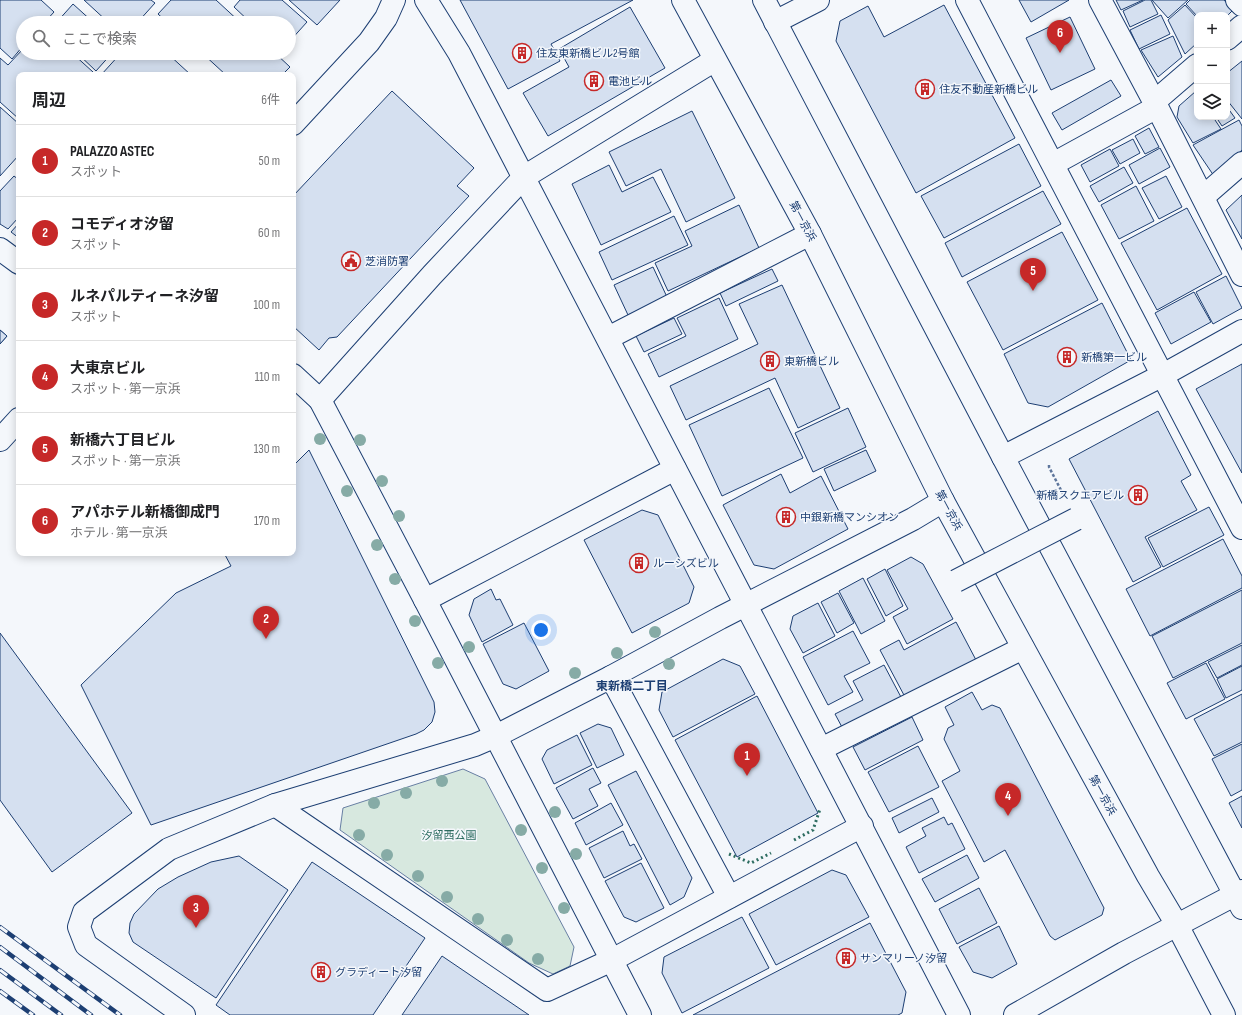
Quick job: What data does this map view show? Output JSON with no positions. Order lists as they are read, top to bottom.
{
  "streets": {
    "main road": ["第一京浜"]
  },
  "districts": ["東新橋二丁目"],
  "parks": ["汐留西公園"],
  "places": {
    "building": [
      "住友東新橋ビル2号館",
      "電池ビル",
      "住友不動産新橋ビル",
      "新橋第一ビル",
      "東新橋ビル",
      "新橋スクエアビル",
      "中銀新橋マンシオン",
      "ルーシズビル",
      "サンマリーノ汐留",
      "グラディート汐留"
    ],
    "public building": ["芝消防署"]
  },
  "page": {
    "map_buttons": ["+", "−"],
    "search": "ここで検索",
    "pins": [
      "6",
      "5",
      "2",
      "1",
      "4",
      "3"
    ],
    "heading": ["周辺", "6件"],
    "list": [
      {
        "mark": "1",
        "name": "PALAZZO ASTEC",
        "note": "スポット",
        "value": "50 m"
      },
      {
        "mark": "2",
        "name": "コモディオ汐留",
        "note": "スポット",
        "value": "60 m"
      },
      {
        "mark": "3",
        "name": "ルネパルティーネ汐留",
        "note": "スポット",
        "value": "100 m"
      },
      {
        "mark": "4",
        "name": "大東京ビル",
        "note": "スポット · 第一京浜",
        "value": "110 m"
      },
      {
        "mark": "5",
        "name": "新橋六丁目ビル",
        "note": "スポット · 第一京浜",
        "value": "130 m"
      },
      {
        "mark": "6",
        "name": "アパホテル新橋御成門",
        "note": "ホテル · 第一京浜",
        "value": "170 m"
      }
    ]
  }
}
